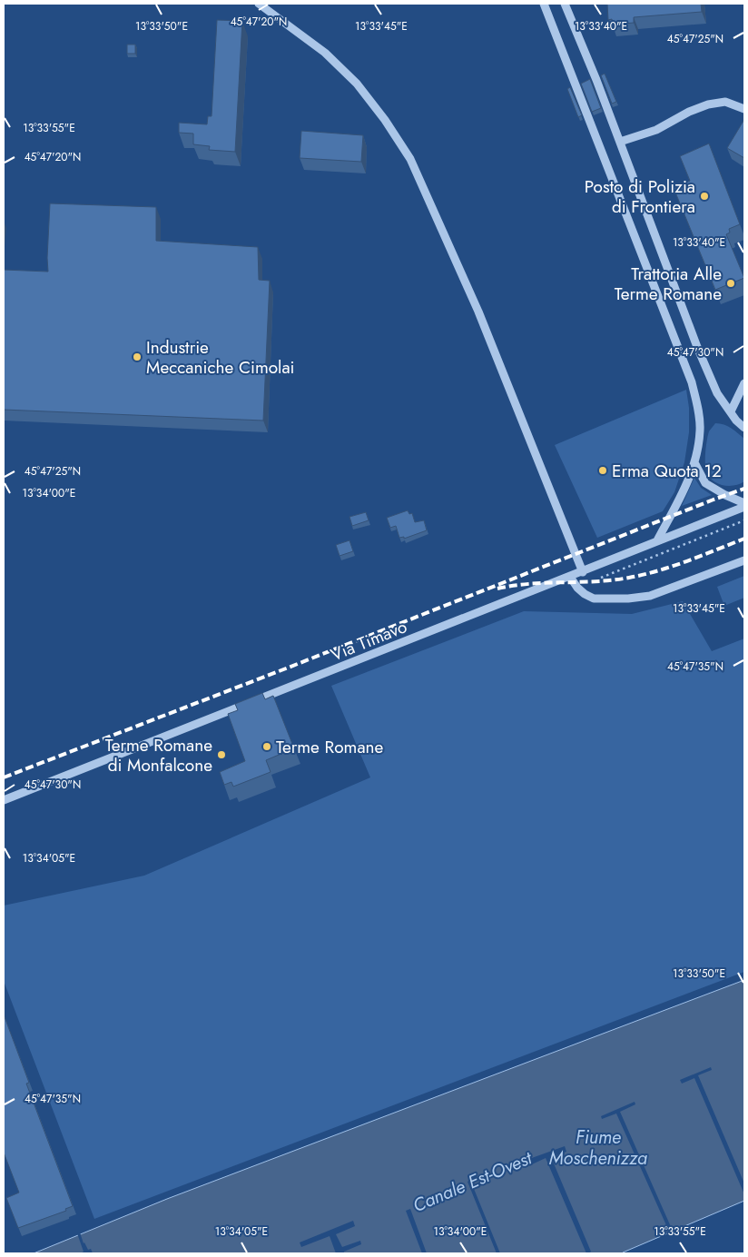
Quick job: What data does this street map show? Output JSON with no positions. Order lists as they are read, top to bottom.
{
  "streets": {
    "street": ["Via Timavo"]
  },
  "water": ["Fiume Moschenizza", "Canale Est-Ovest"],
  "places": [
    "Posto di Polizia di Frontiera",
    "Trattoria Alle Terme Romane",
    "Industrie Meccaniche Cimolai",
    "Erma Quota 12",
    "Terme Romane",
    "Terme Romane di Monfalcone"
  ],
  "coordinates": [
    "45°47'20\"N",
    "13°33'50\"E",
    "13°33'45\"E",
    "13°33'40\"E",
    "45°47'25\"N",
    "13°33'55\"E",
    "45°47'30\"N",
    "13°34'00\"E",
    "45°47'35\"N",
    "13°34'05\"E"
  ]
}
